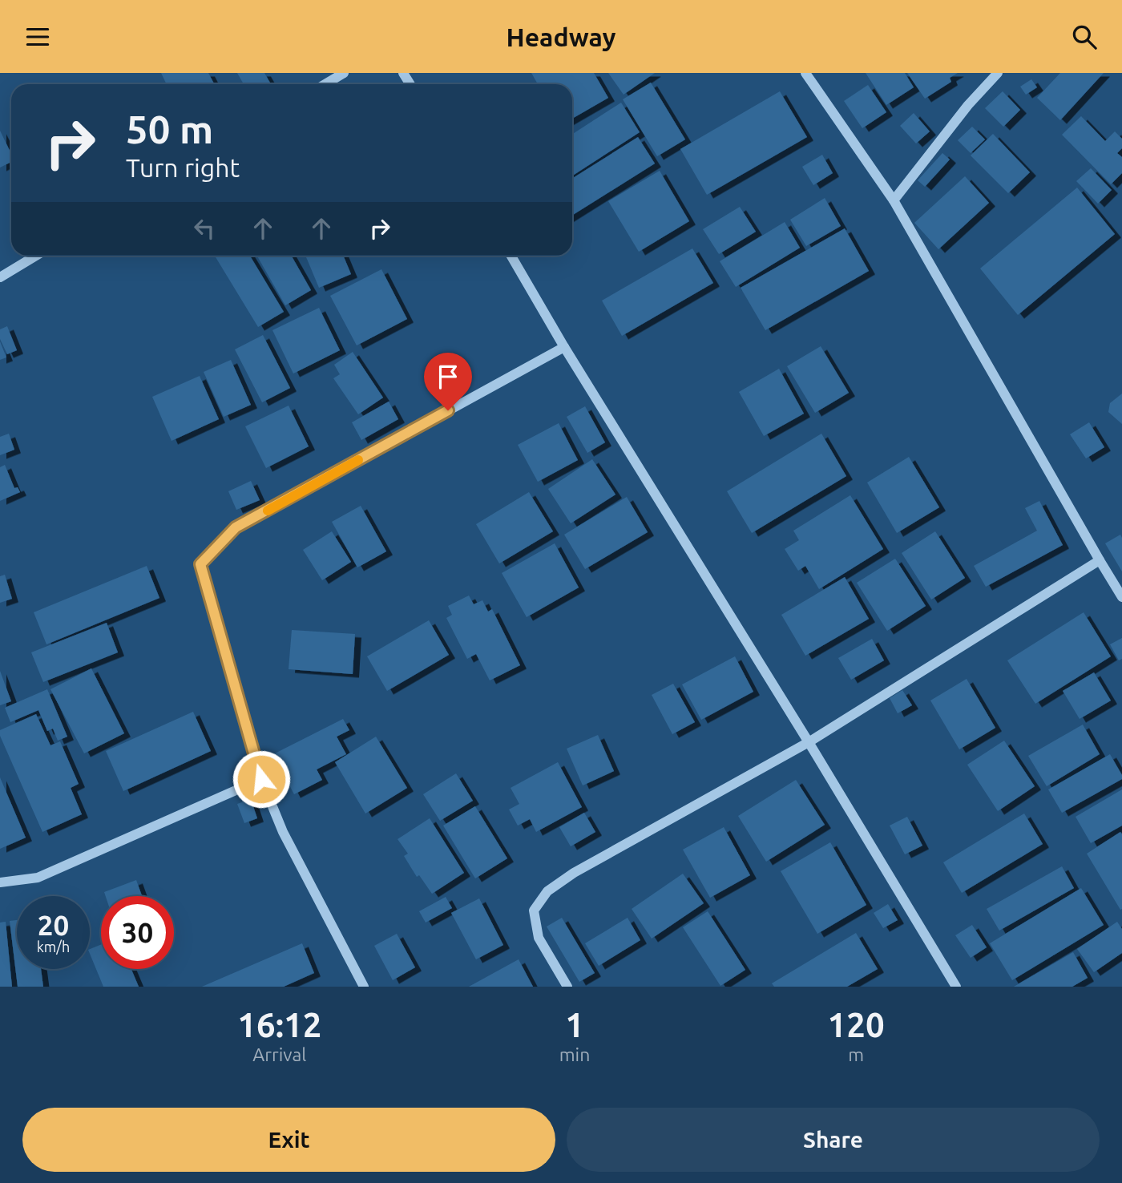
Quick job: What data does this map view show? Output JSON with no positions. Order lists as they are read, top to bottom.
{
  "page": {
    "header": "Headway",
    "turn": ["50 m", "Turn right"],
    "speed": "20 km/h",
    "limit": "30",
    "eta": [
      "16:12",
      "Arrival",
      "1",
      "min",
      "120",
      "m"
    ],
    "buttons": ["Exit", "Share"]
  }
}
